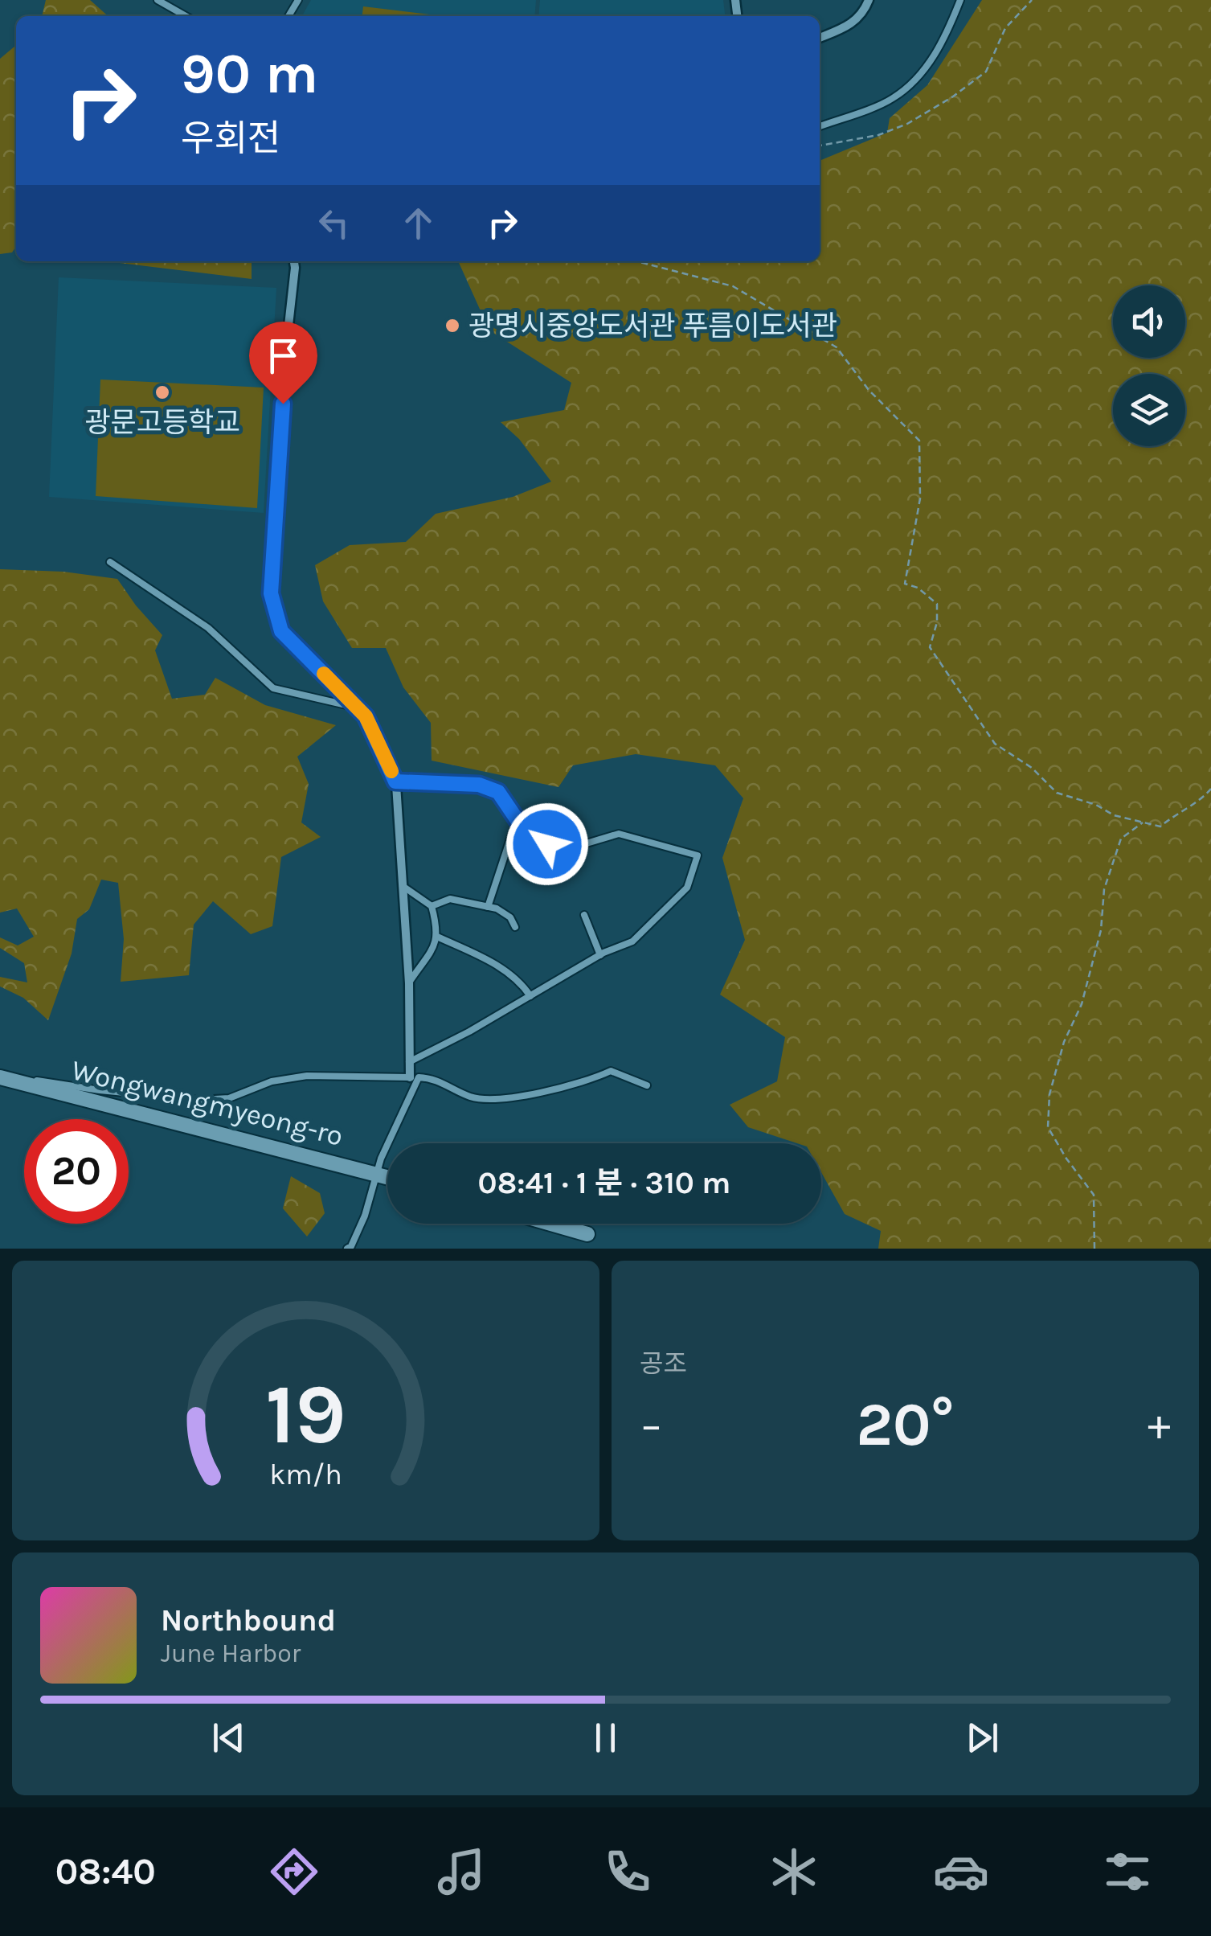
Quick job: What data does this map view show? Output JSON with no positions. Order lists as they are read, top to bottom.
{
  "streets": {
    "street": ["Wongwangmyeong-ro"]
  },
  "places": ["광명시중앙도서관 푸름이도서관", "광문고등학교"],
  "page": {
    "turn": ["90 m", "우회전"],
    "limit": "20",
    "trip": "08:41 · 1 분 · 310 m",
    "tile": "공조",
    "heat": ["−", "20°", "+"],
    "song": ["Northbound", "June Harbor"],
    "tabs": "08:40",
    "gauge": ["19", "km/h"]
  }
}
